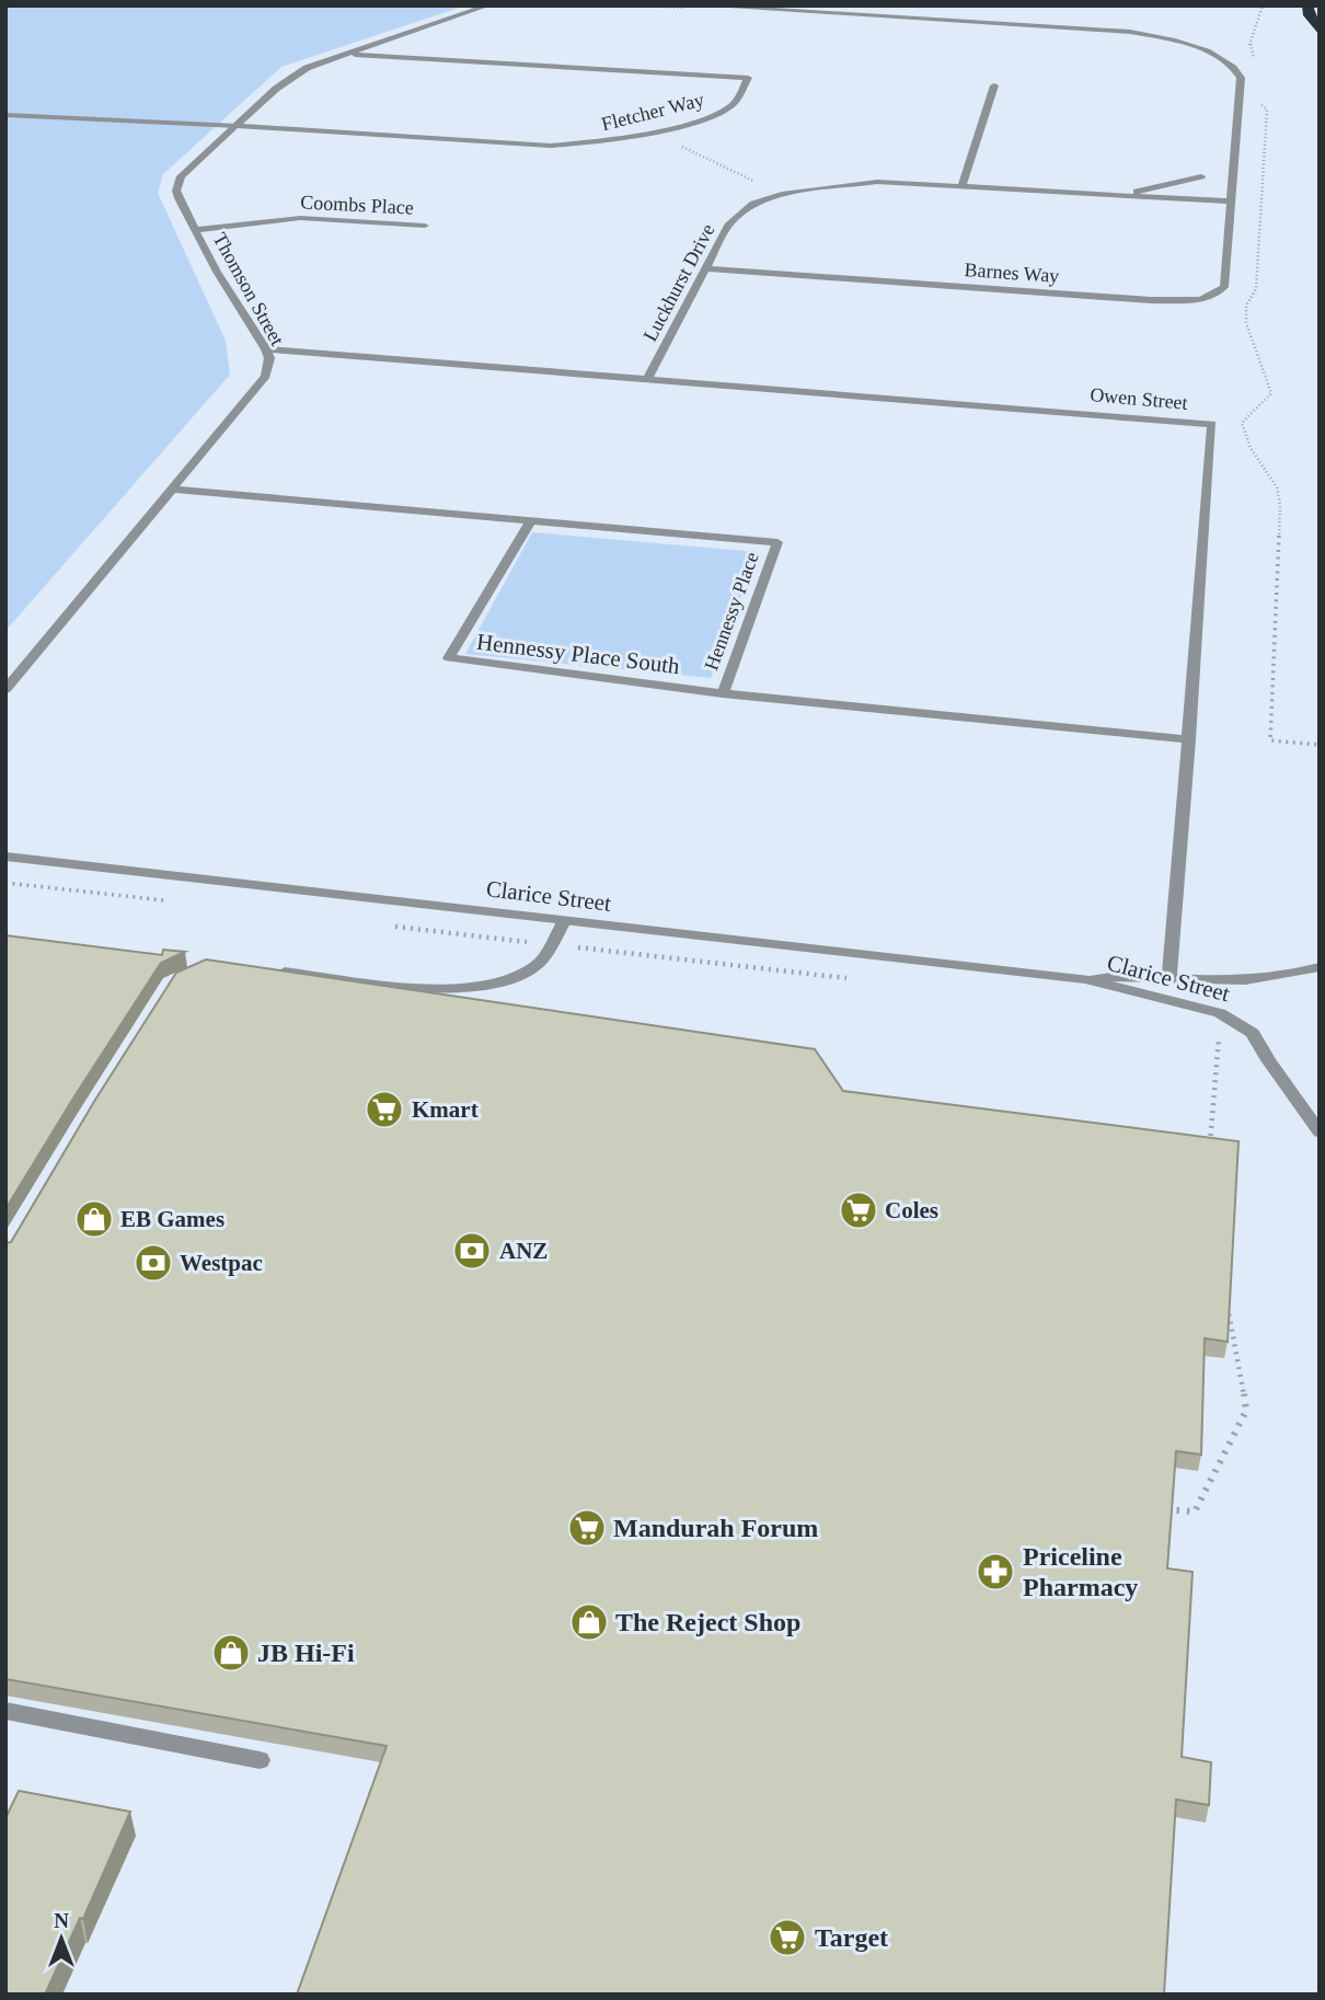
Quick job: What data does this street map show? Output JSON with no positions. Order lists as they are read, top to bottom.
{
  "streets": {
    "street": [
      "Fletcher Way",
      "Coombs Place",
      "Barnes Way",
      "Luckhurst Drive",
      "Thomson Street",
      "Owen Street",
      "Hennessy Place",
      "Hennessy Place South",
      "Clarice Street"
    ]
  },
  "crossings": [
    ["Fletcher Way", "Thomson Street"],
    ["Coombs Place", "Thomson Street"],
    ["Barnes Way", "Luckhurst Drive"],
    ["Luckhurst Drive", "Owen Street"],
    ["Thomson Street", "Hennessy Place"],
    ["Owen Street", "Hennessy Place"],
    ["Owen Street", "Clarice Street"],
    ["Hennessy Place", "Hennessy Place South"]
  ],
  "places": {
    "supermarket": [
      "Kmart",
      "Coles",
      "Mandurah Forum",
      "Target"
    ],
    "shop": ["EB Games", "The Reject Shop", "JB Hi-Fi"],
    "bank": ["ANZ", "Westpac"],
    "pharmacy": ["Priceline Pharmacy"]
  },
  "north": "top"
}
